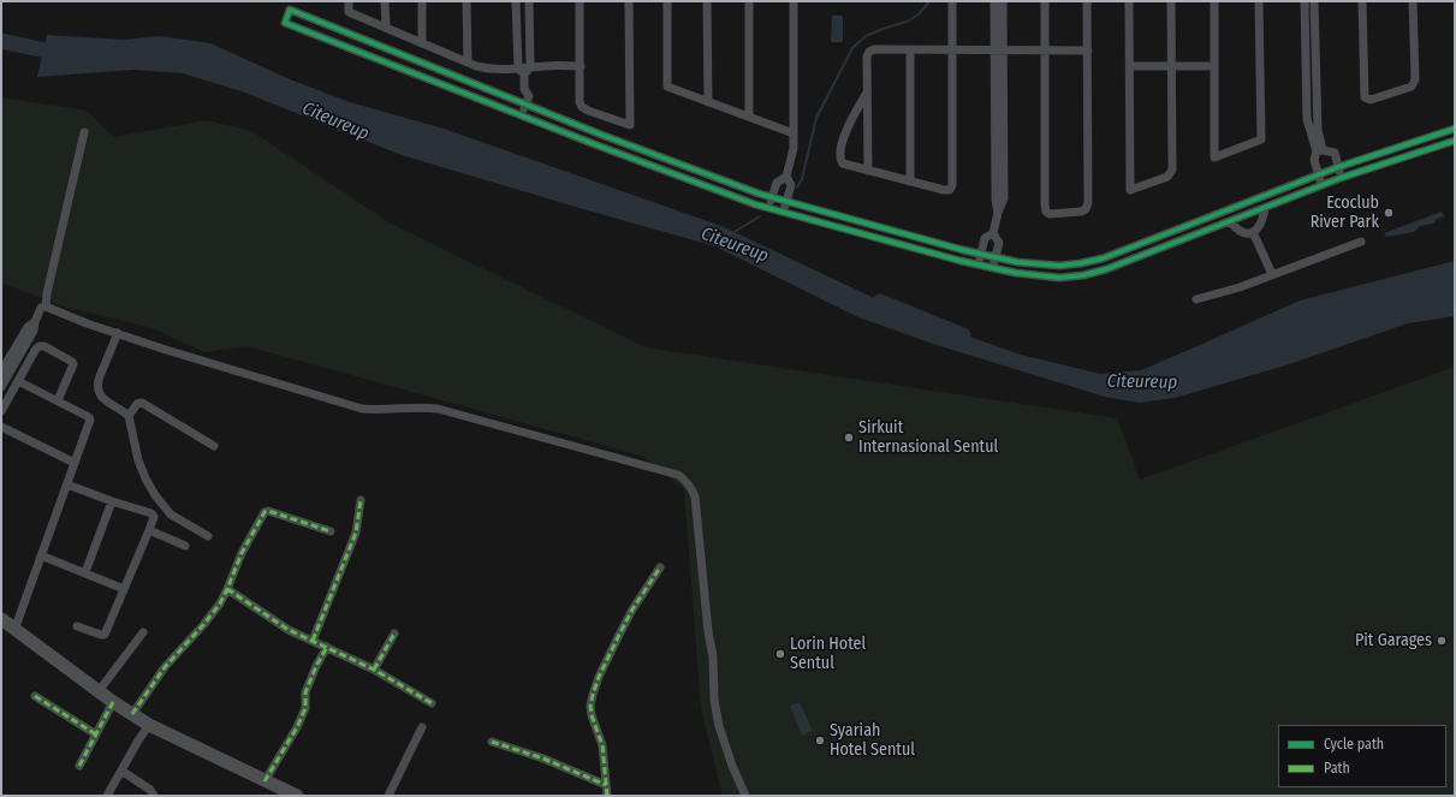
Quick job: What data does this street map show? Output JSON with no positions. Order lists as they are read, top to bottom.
{
  "water": ["Citeureup"],
  "places": [
    "Ecoclub River Park",
    "Sirkuit Internasional Sentul",
    "Pit Garages",
    "Lorin Hotel Sentul",
    "Syariah Hotel Sentul"
  ],
  "legend": ["Cycle path", "Path"]
}
